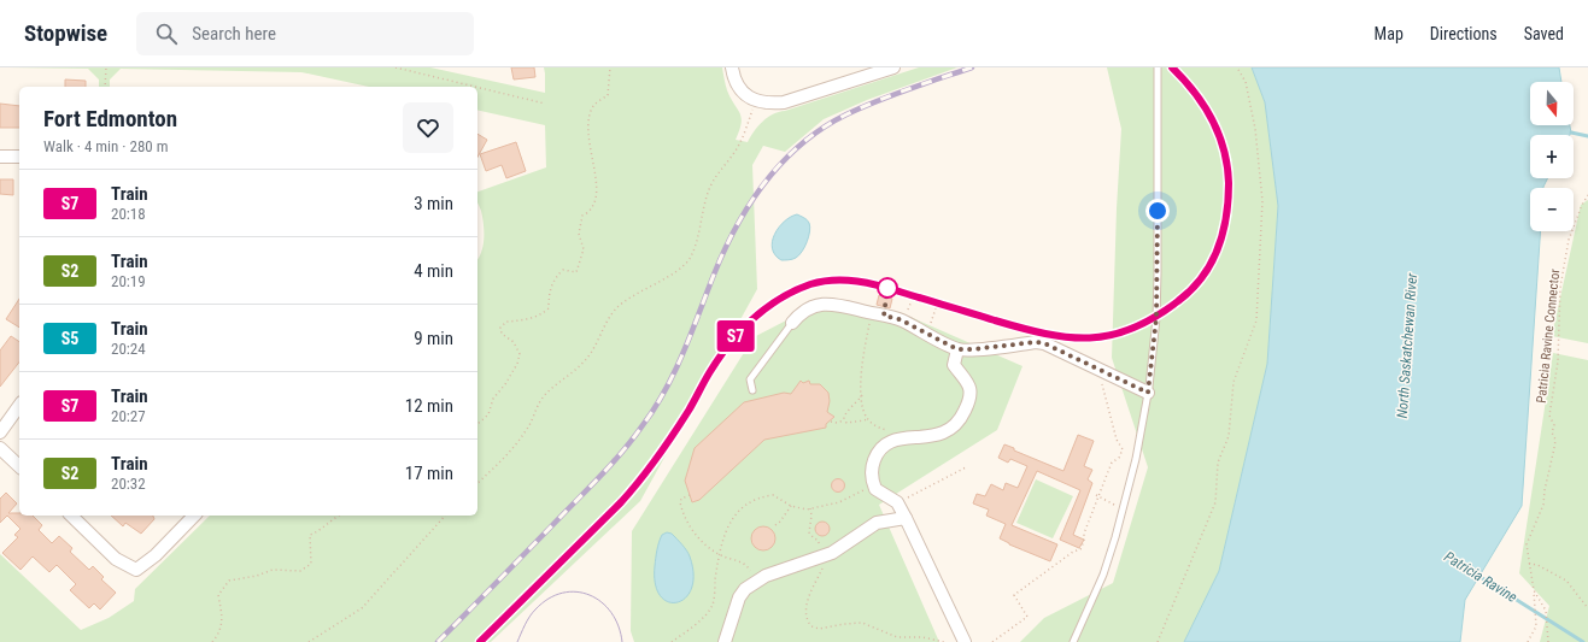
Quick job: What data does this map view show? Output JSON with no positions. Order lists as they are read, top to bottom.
{
  "streets": {
    "path": ["Patricia Ravine Connector"]
  },
  "water": ["North Saskatchewan River", "Patricia Ravine"],
  "north": "bottom",
  "page": {
    "header": "Stopwise",
    "search": "Search here",
    "nav": ["Map", "Directions", "Saved"],
    "on_map": "S7",
    "map_buttons": ["+", "−"],
    "heading": ["Fort Edmonton", "Walk · 4 min · 280 m"],
    "list": [
      {
        "mark": "S7",
        "name": "Train",
        "note": "20:18",
        "value": "3 min"
      },
      {
        "mark": "S2",
        "name": "Train",
        "note": "20:19",
        "value": "4 min"
      },
      {
        "mark": "S5",
        "name": "Train",
        "note": "20:24",
        "value": "9 min"
      },
      {
        "mark": "S7",
        "name": "Train",
        "note": "20:27",
        "value": "12 min"
      },
      {
        "mark": "S2",
        "name": "Train",
        "note": "20:32",
        "value": "17 min"
      }
    ]
  }
}
